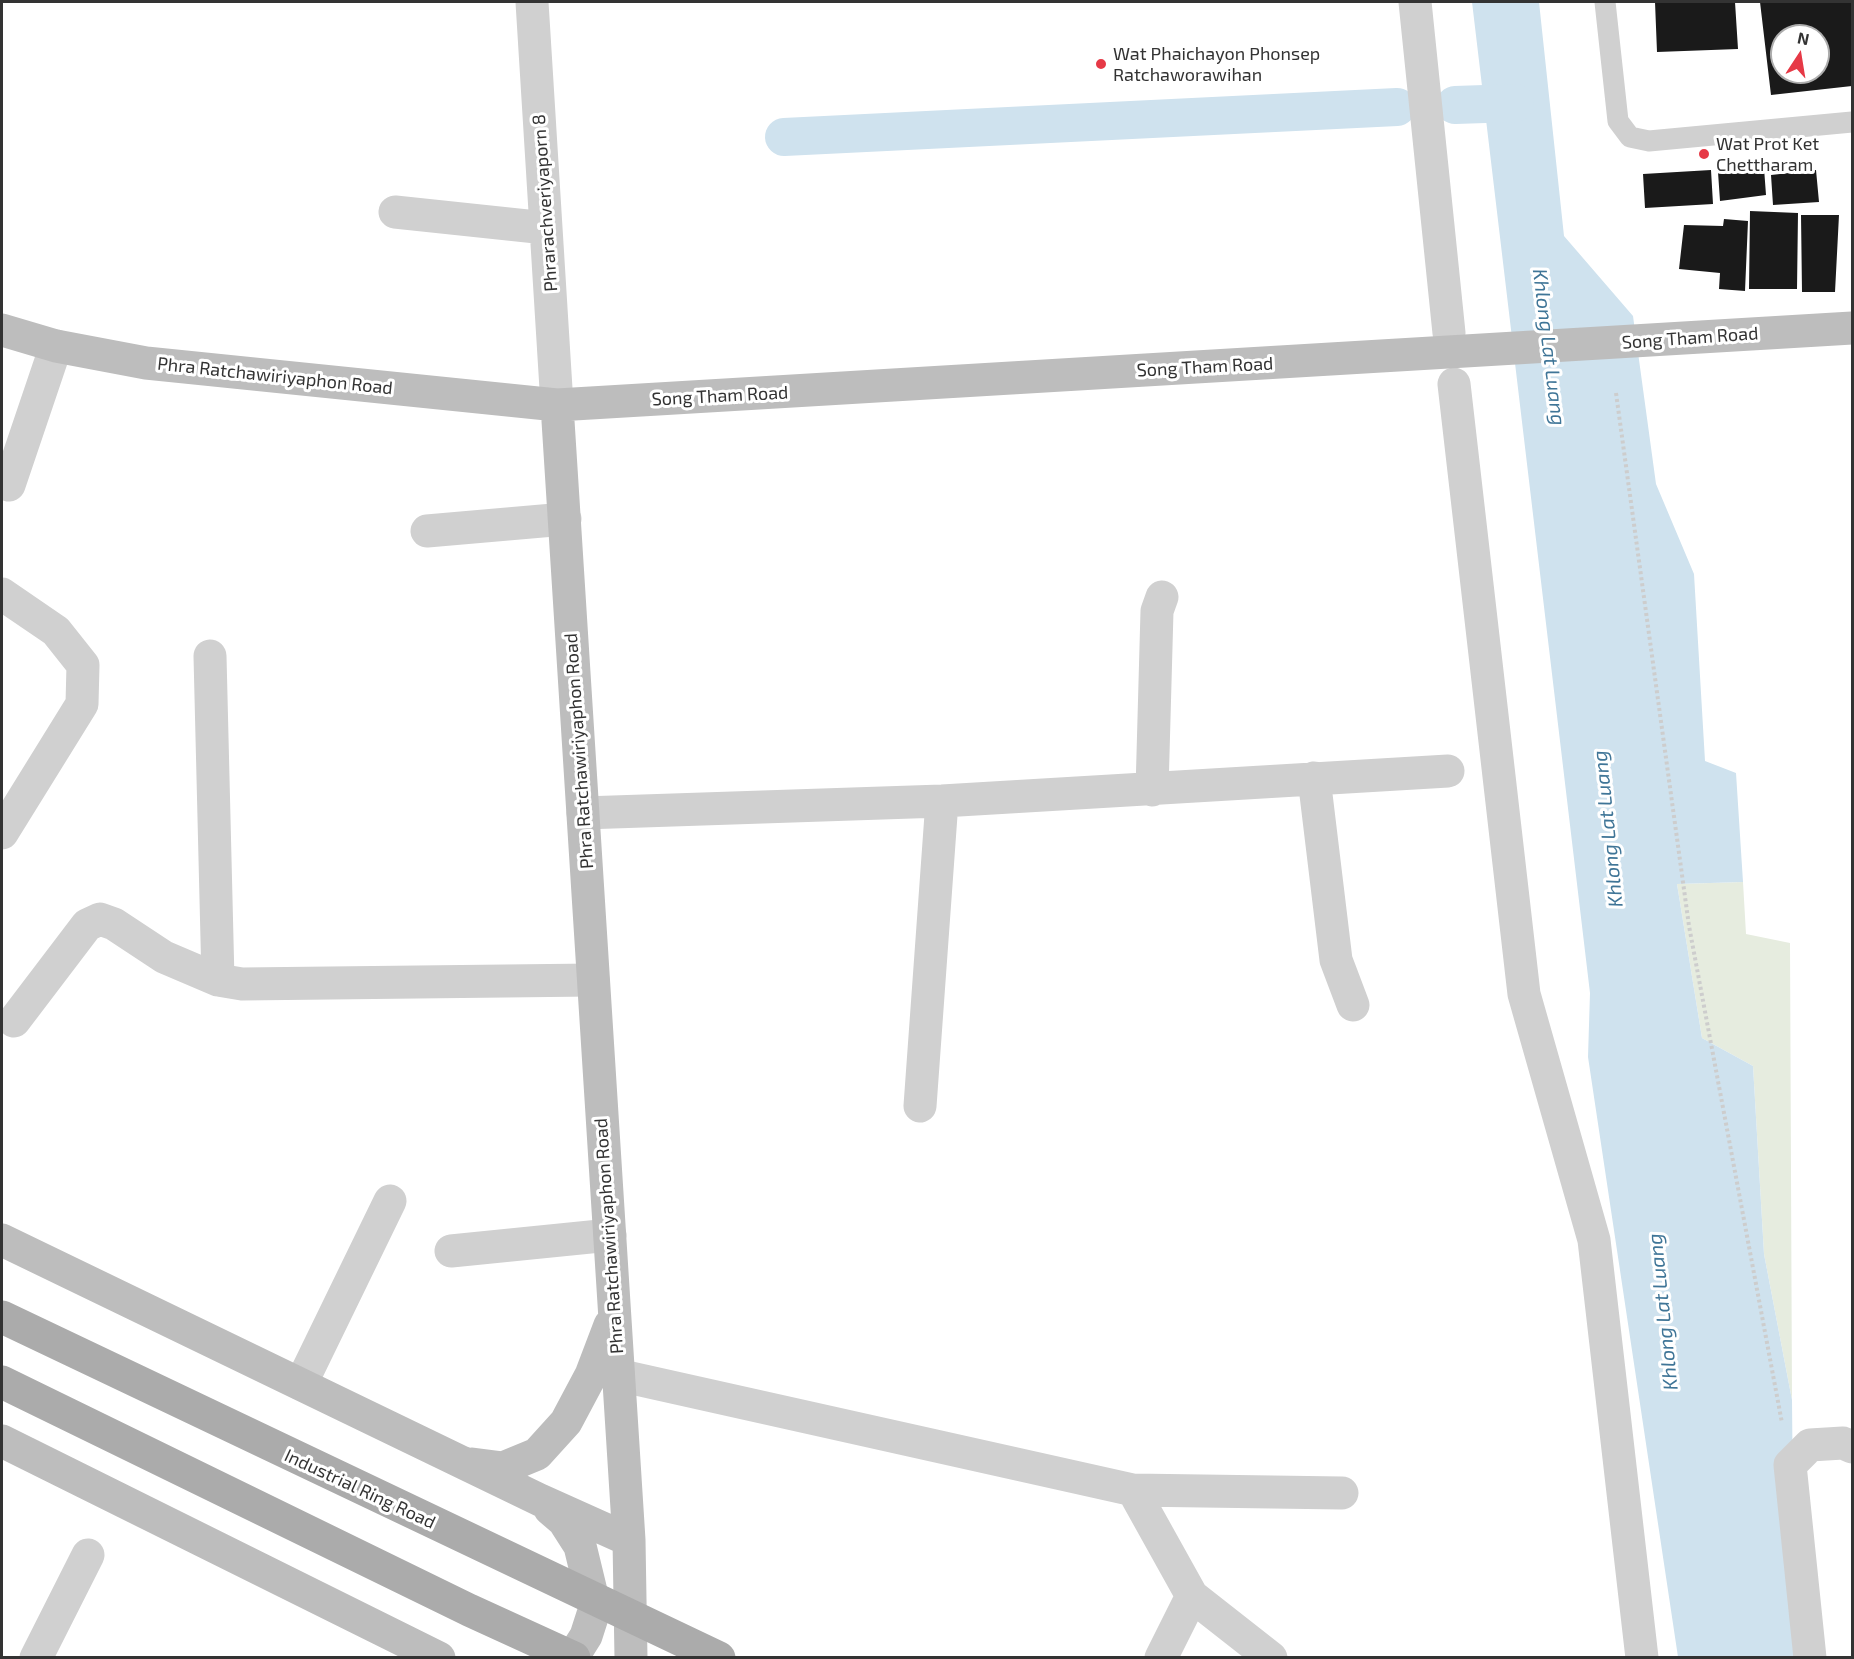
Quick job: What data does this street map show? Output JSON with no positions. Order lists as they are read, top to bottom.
{
  "streets": {
    "main road": ["Song Tham Road", "Phra Ratchawiriyaphon Road", "Industrial Ring Road"],
    "street": ["Phrarachveriyaporn 8"]
  },
  "crossings": [
    ["Phrarachveriyaporn 8", "Song Tham Road"],
    ["Phrarachveriyaporn 8", "Phra Ratchawiriyaphon Road"],
    ["Song Tham Road", "Phra Ratchawiriyaphon Road"]
  ],
  "water": ["Khlong Lat Luang"],
  "places": ["Wat Phaichayon Phonsep Ratchaworawihan", "Wat Prot Ket Chettharam"],
  "north": "top"
}
